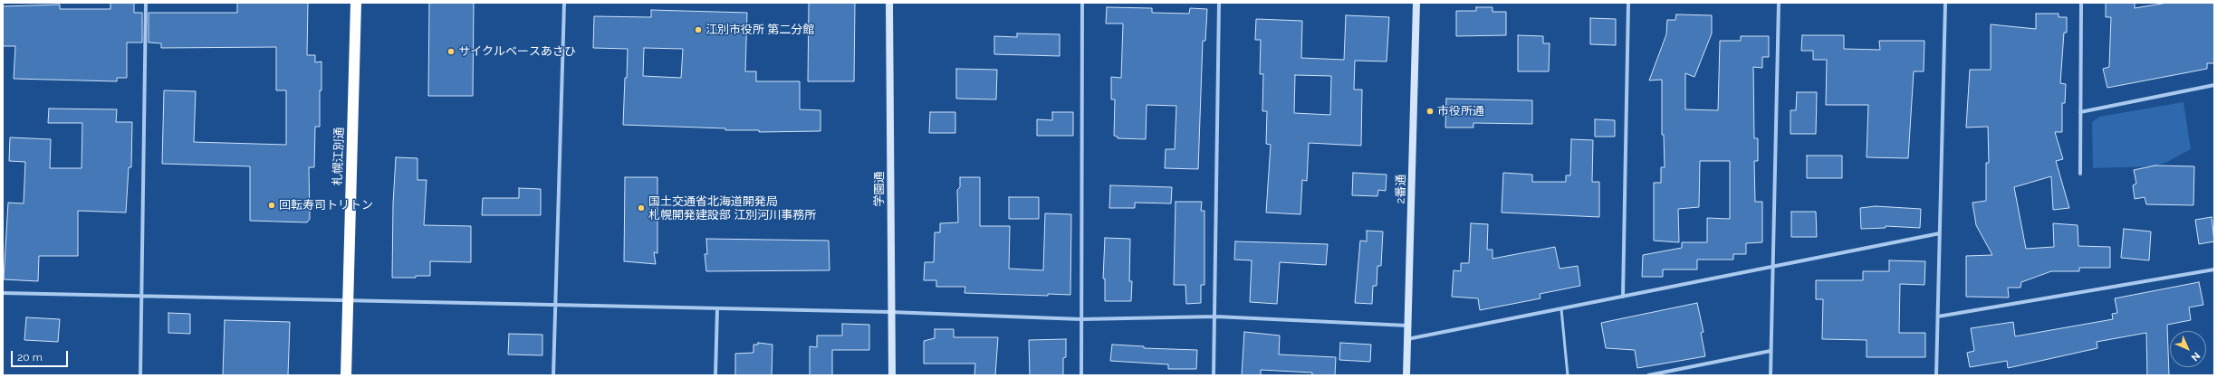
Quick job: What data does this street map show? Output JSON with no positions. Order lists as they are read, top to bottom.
{
  "streets": {
    "highway": ["札幌江別通"],
    "street": ["学園通", "2番通"]
  },
  "places": [
    "江別市役所 第二分館",
    "サイクルベースあさひ",
    "市役所通",
    "回転寿司トリトン",
    "国土交通省北海道開発局 札幌開発建設部 江別河川事務所"
  ],
  "scale_bar": "20 m",
  "north": "bottom right"
}
